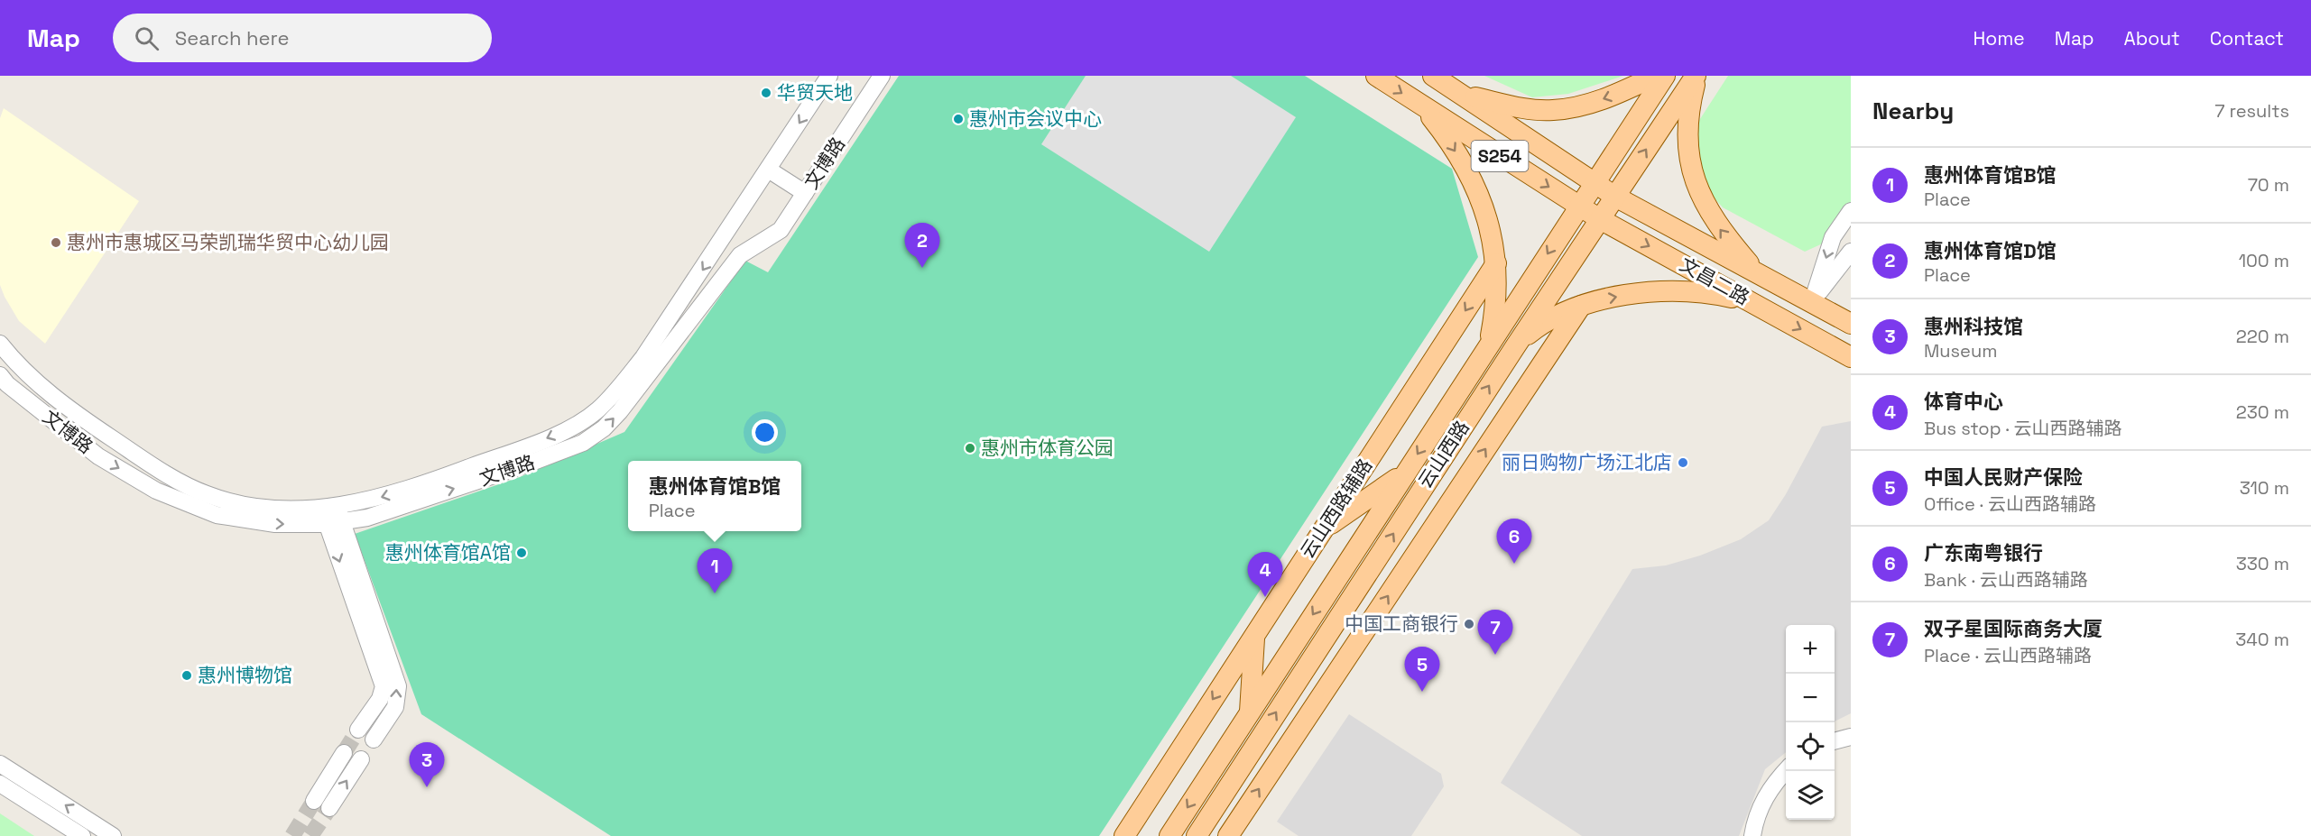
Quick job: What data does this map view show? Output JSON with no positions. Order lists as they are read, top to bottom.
{
  "streets": {
    "main road": [
      "S254",
      "文昌二路",
      "云山西路",
      "云山西路辅路"
    ],
    "street": ["文博路"]
  },
  "crossings": [
    ["S254", "文昌二路"],
    ["S254", "云山西路"],
    ["文昌二路", "云山西路"]
  ],
  "places": [
    "华贸天地",
    "惠州市会议中心",
    "惠州市惠城区马荣凯瑞华贸中心幼儿园",
    "惠州市体育公园",
    "丽日购物广场江北店",
    "惠州体育馆A馆",
    "中国工商银行",
    "惠州博物馆"
  ],
  "page": {
    "header": "Map",
    "search": "Search here",
    "nav": [
      "Home",
      "Map",
      "About",
      "Contact"
    ],
    "heading": ["Nearby", "7 results"],
    "list": [
      {
        "mark": "1",
        "name": "惠州体育馆B馆",
        "note": "Place",
        "value": "70 m"
      },
      {
        "mark": "2",
        "name": "惠州体育馆D馆",
        "note": "Place",
        "value": "100 m"
      },
      {
        "mark": "3",
        "name": "惠州科技馆",
        "note": "Museum",
        "value": "220 m"
      },
      {
        "mark": "4",
        "name": "体育中心",
        "note": "Bus stop · 云山西路辅路",
        "value": "230 m"
      },
      {
        "mark": "5",
        "name": "中国人民财产保险",
        "note": "Office · 云山西路辅路",
        "value": "310 m"
      },
      {
        "mark": "6",
        "name": "广东南粤银行",
        "note": "Bank · 云山西路辅路",
        "value": "330 m"
      },
      {
        "mark": "7",
        "name": "双子星国际商务大厦",
        "note": "Place · 云山西路辅路",
        "value": "340 m"
      }
    ],
    "pins": [
      "2",
      "6",
      "1",
      "4",
      "7",
      "5",
      "3"
    ],
    "popup": ["惠州体育馆B馆", "Place"],
    "map_buttons": ["+", "−"]
  }
}
